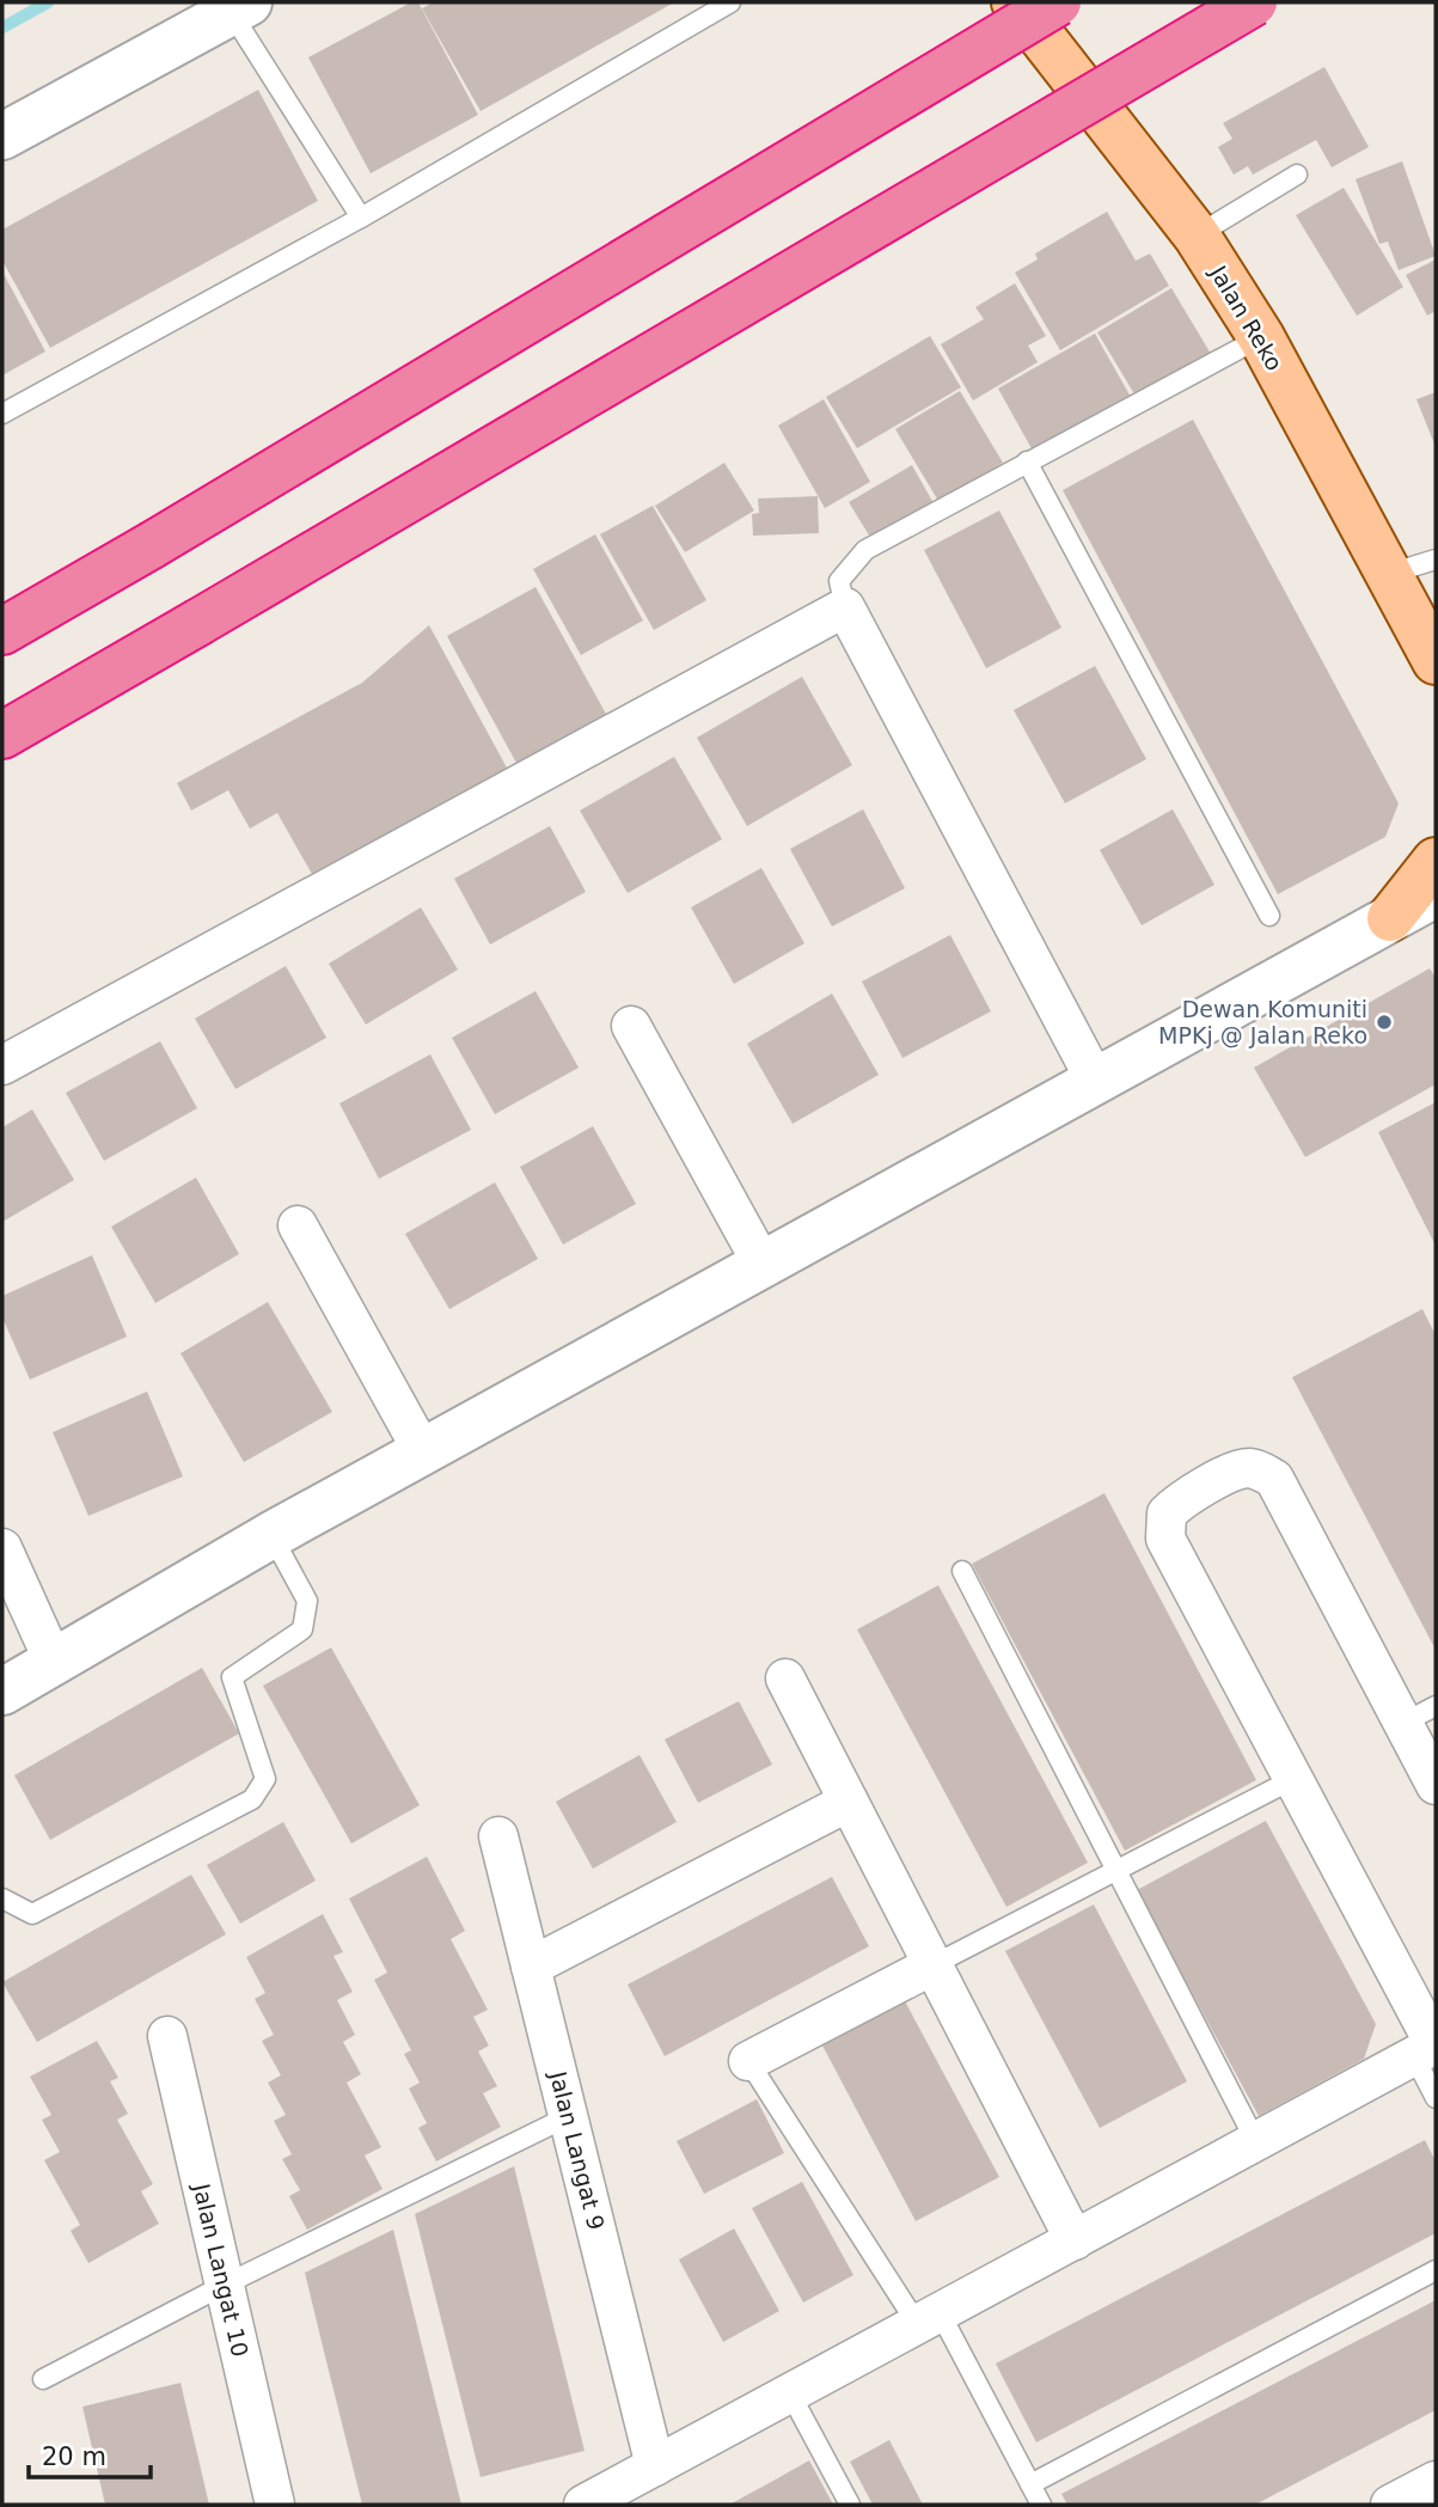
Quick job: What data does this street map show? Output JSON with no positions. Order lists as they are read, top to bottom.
{
  "streets": {
    "main road": ["Jalan Reko"],
    "street": ["Jalan Langat 9", "Jalan Langat 10"]
  },
  "places": ["Dewan Komuniti MPKj @ Jalan Reko"],
  "scale_bar": "20 m"
}
